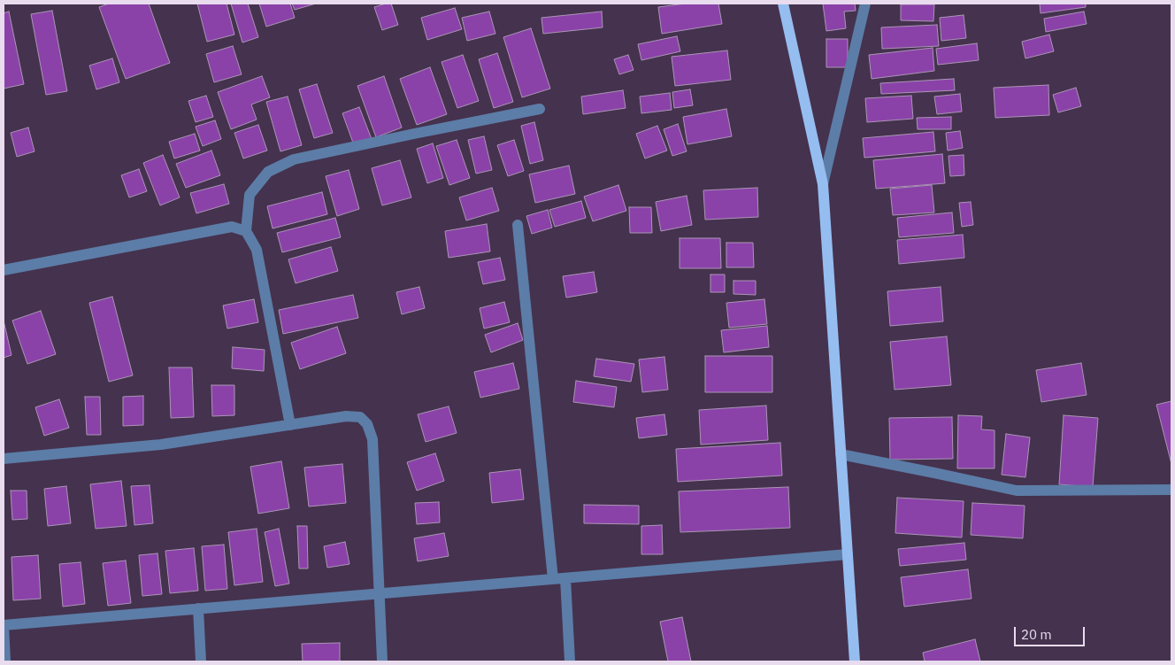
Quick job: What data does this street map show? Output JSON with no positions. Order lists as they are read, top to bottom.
{
  "scale_bar": "20 m"
}
